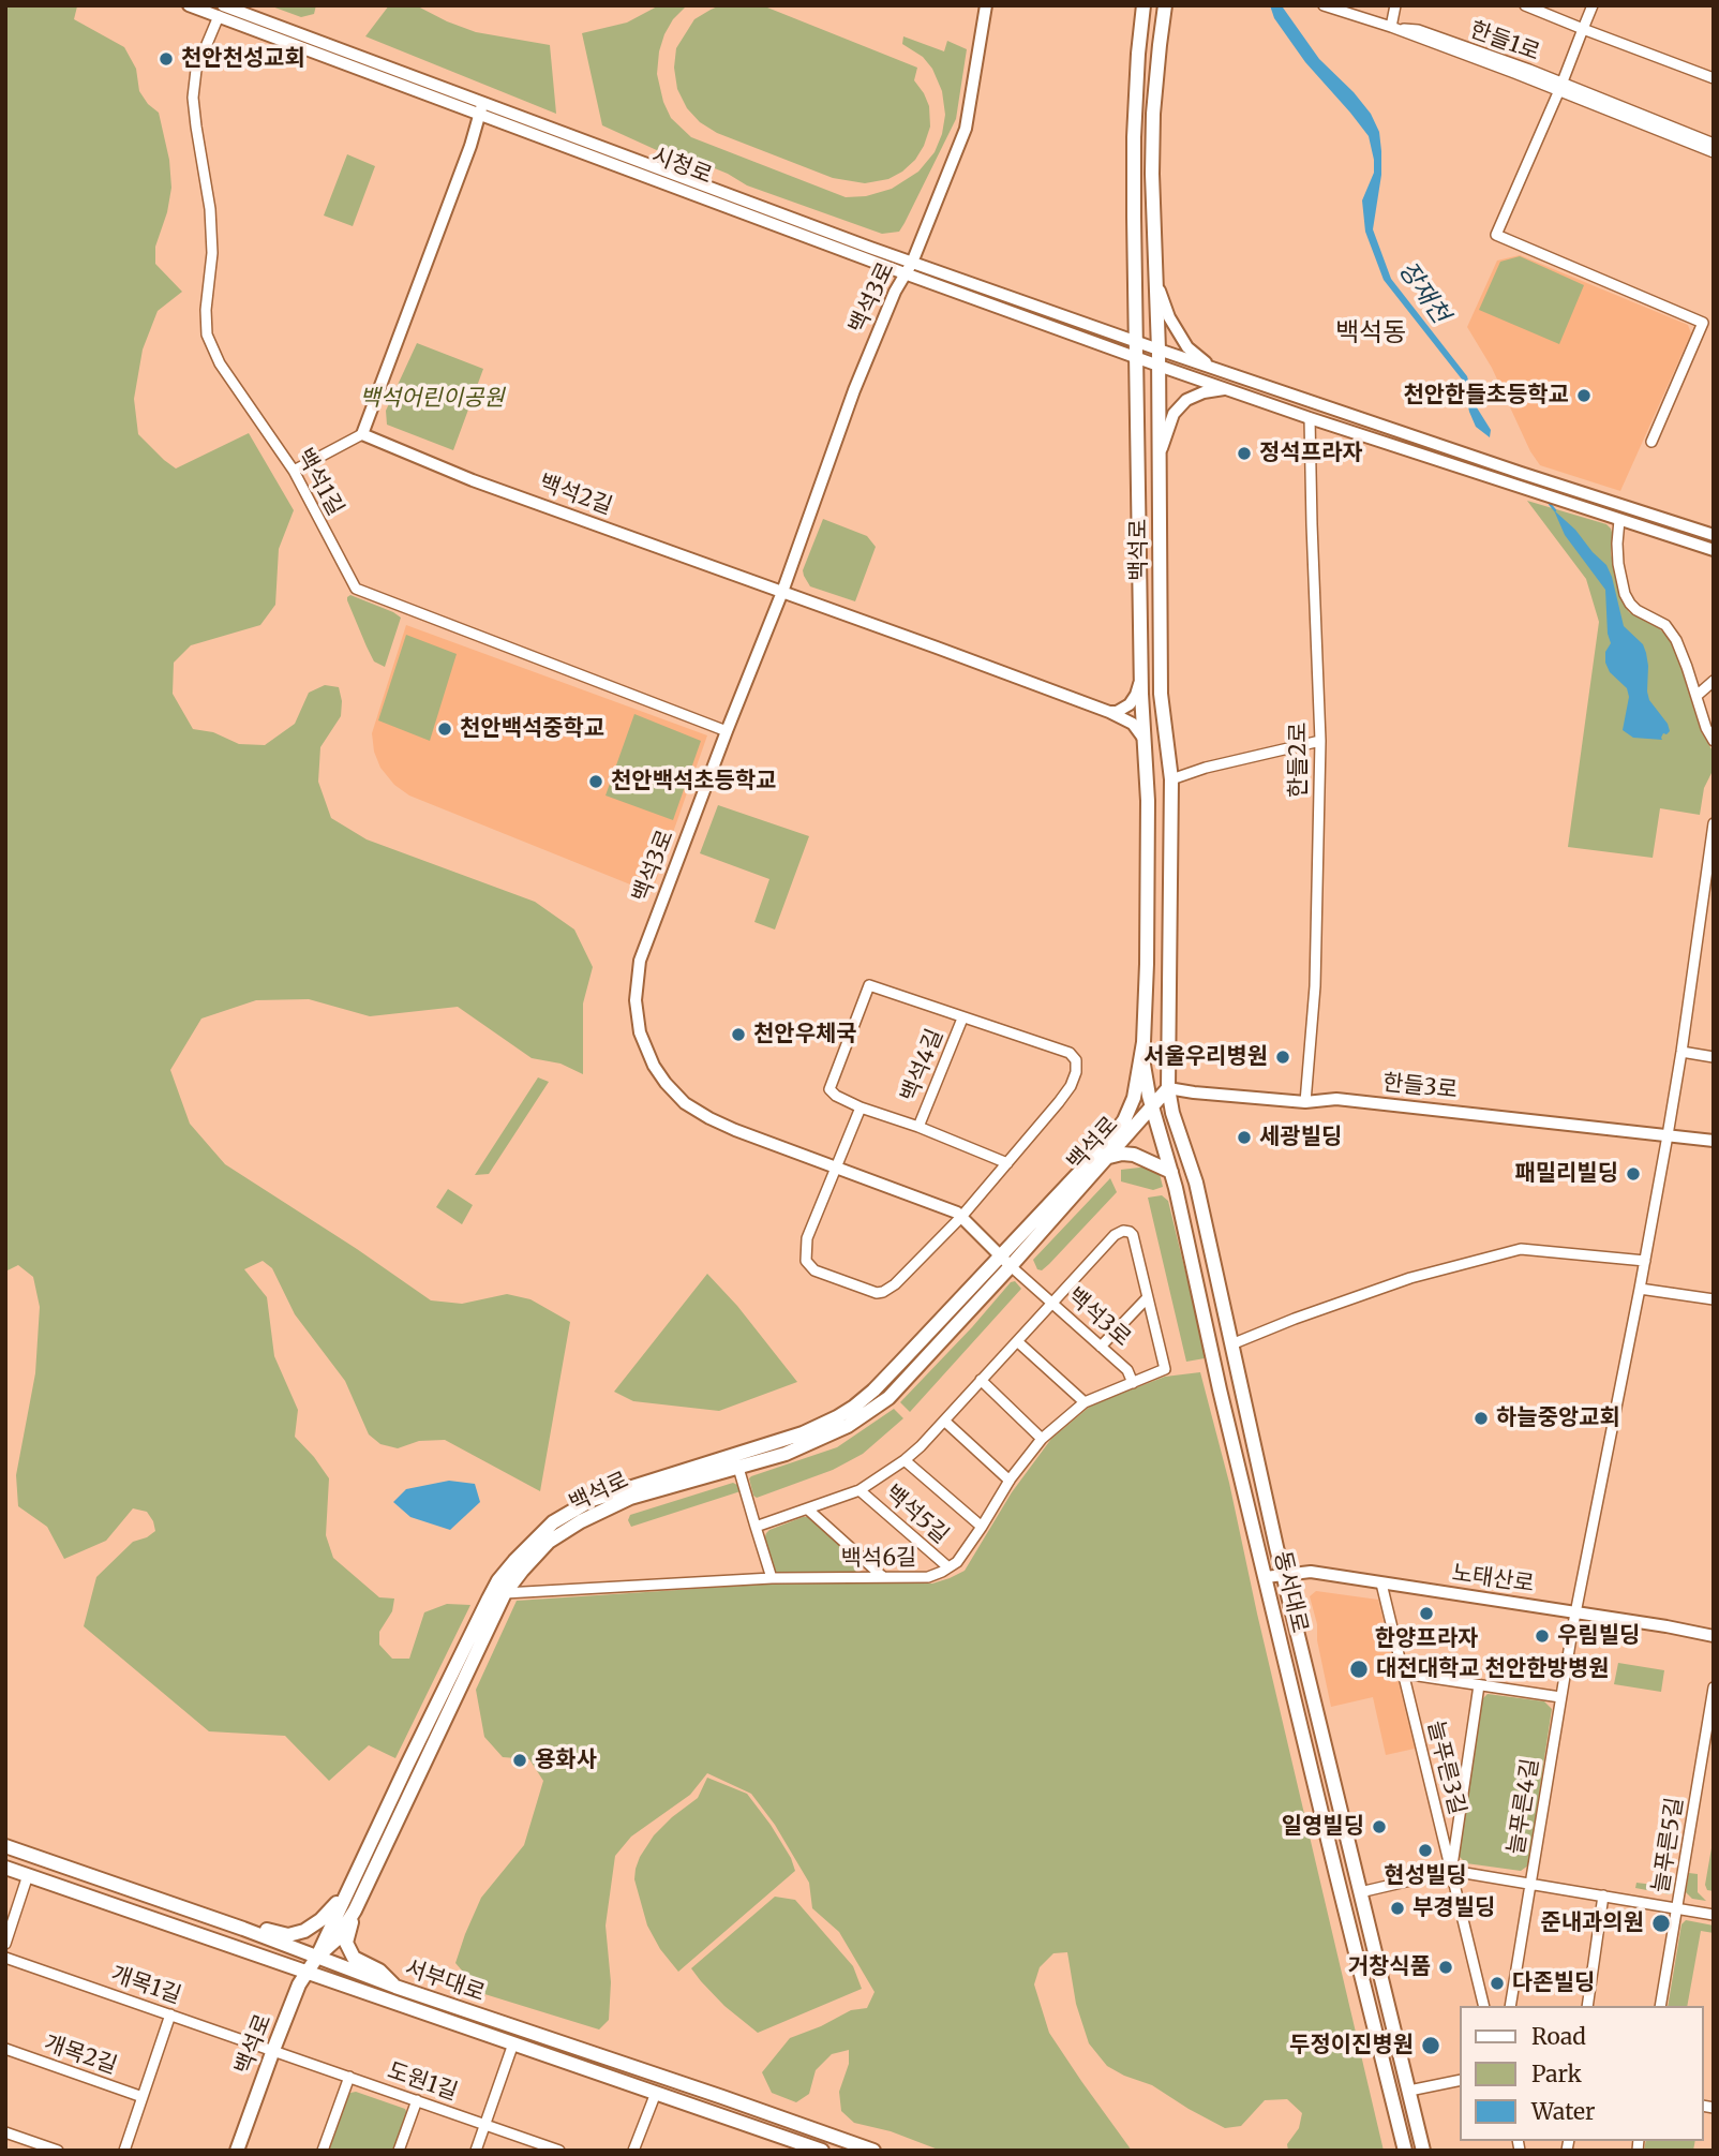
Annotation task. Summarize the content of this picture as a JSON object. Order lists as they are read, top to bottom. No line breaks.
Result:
{"streets":{"main road":["백석로","동서대로","서부대로"],"street":["한들1로","시청로","백석3로","백석1길","백석2길","한들2로","백석4길","한들3로","백석5길","백석6길","노태산로","늘푸른3길","늘푸른4길","늘푸른5길","개목1길","개목2길","도원1길"]},"crossings":[["시청로","백석3로"],["시청로","백석1길"],["시청로","백석로"],["백석3로","백석1길"],["백석3로","백석2길"],["백석3로","백석로"],["백석3로","백석5길"],["백석3로","백석6길"],["백석2길","백석로"],["백석로","한들3로"],["백석로","백석6길"],["백석로","동서대로"],["백석로","서부대로"],["백석로","개목1길"],["백석로","도원1길"],["한들2로","한들3로"],["한들3로","동서대로"],["백석5길","백석6길"],["노태산로","동서대로"],["노태산로","늘푸른3길"],["노태산로","늘푸른4길"],["개목1길","도원1길"]],"districts":["백석동"],"water":["장재천"],"parks":["백석어린이공원"],"places":["천안천성교회","천안한들초등학교","정석프라자","천안백석중학교","천안백석초등학교","천안우체국","서울우리병원","세광빌딩","패밀리빌딩","하늘중앙교회","한양프라자","우림빌딩","대전대학교 천안한방병원","용화사","일영빌딩","현성빌딩","부경빌딩","준내과의원","거창식품","다존빌딩","두정이진병원"],"legend":["Road","Park","Water"]}
